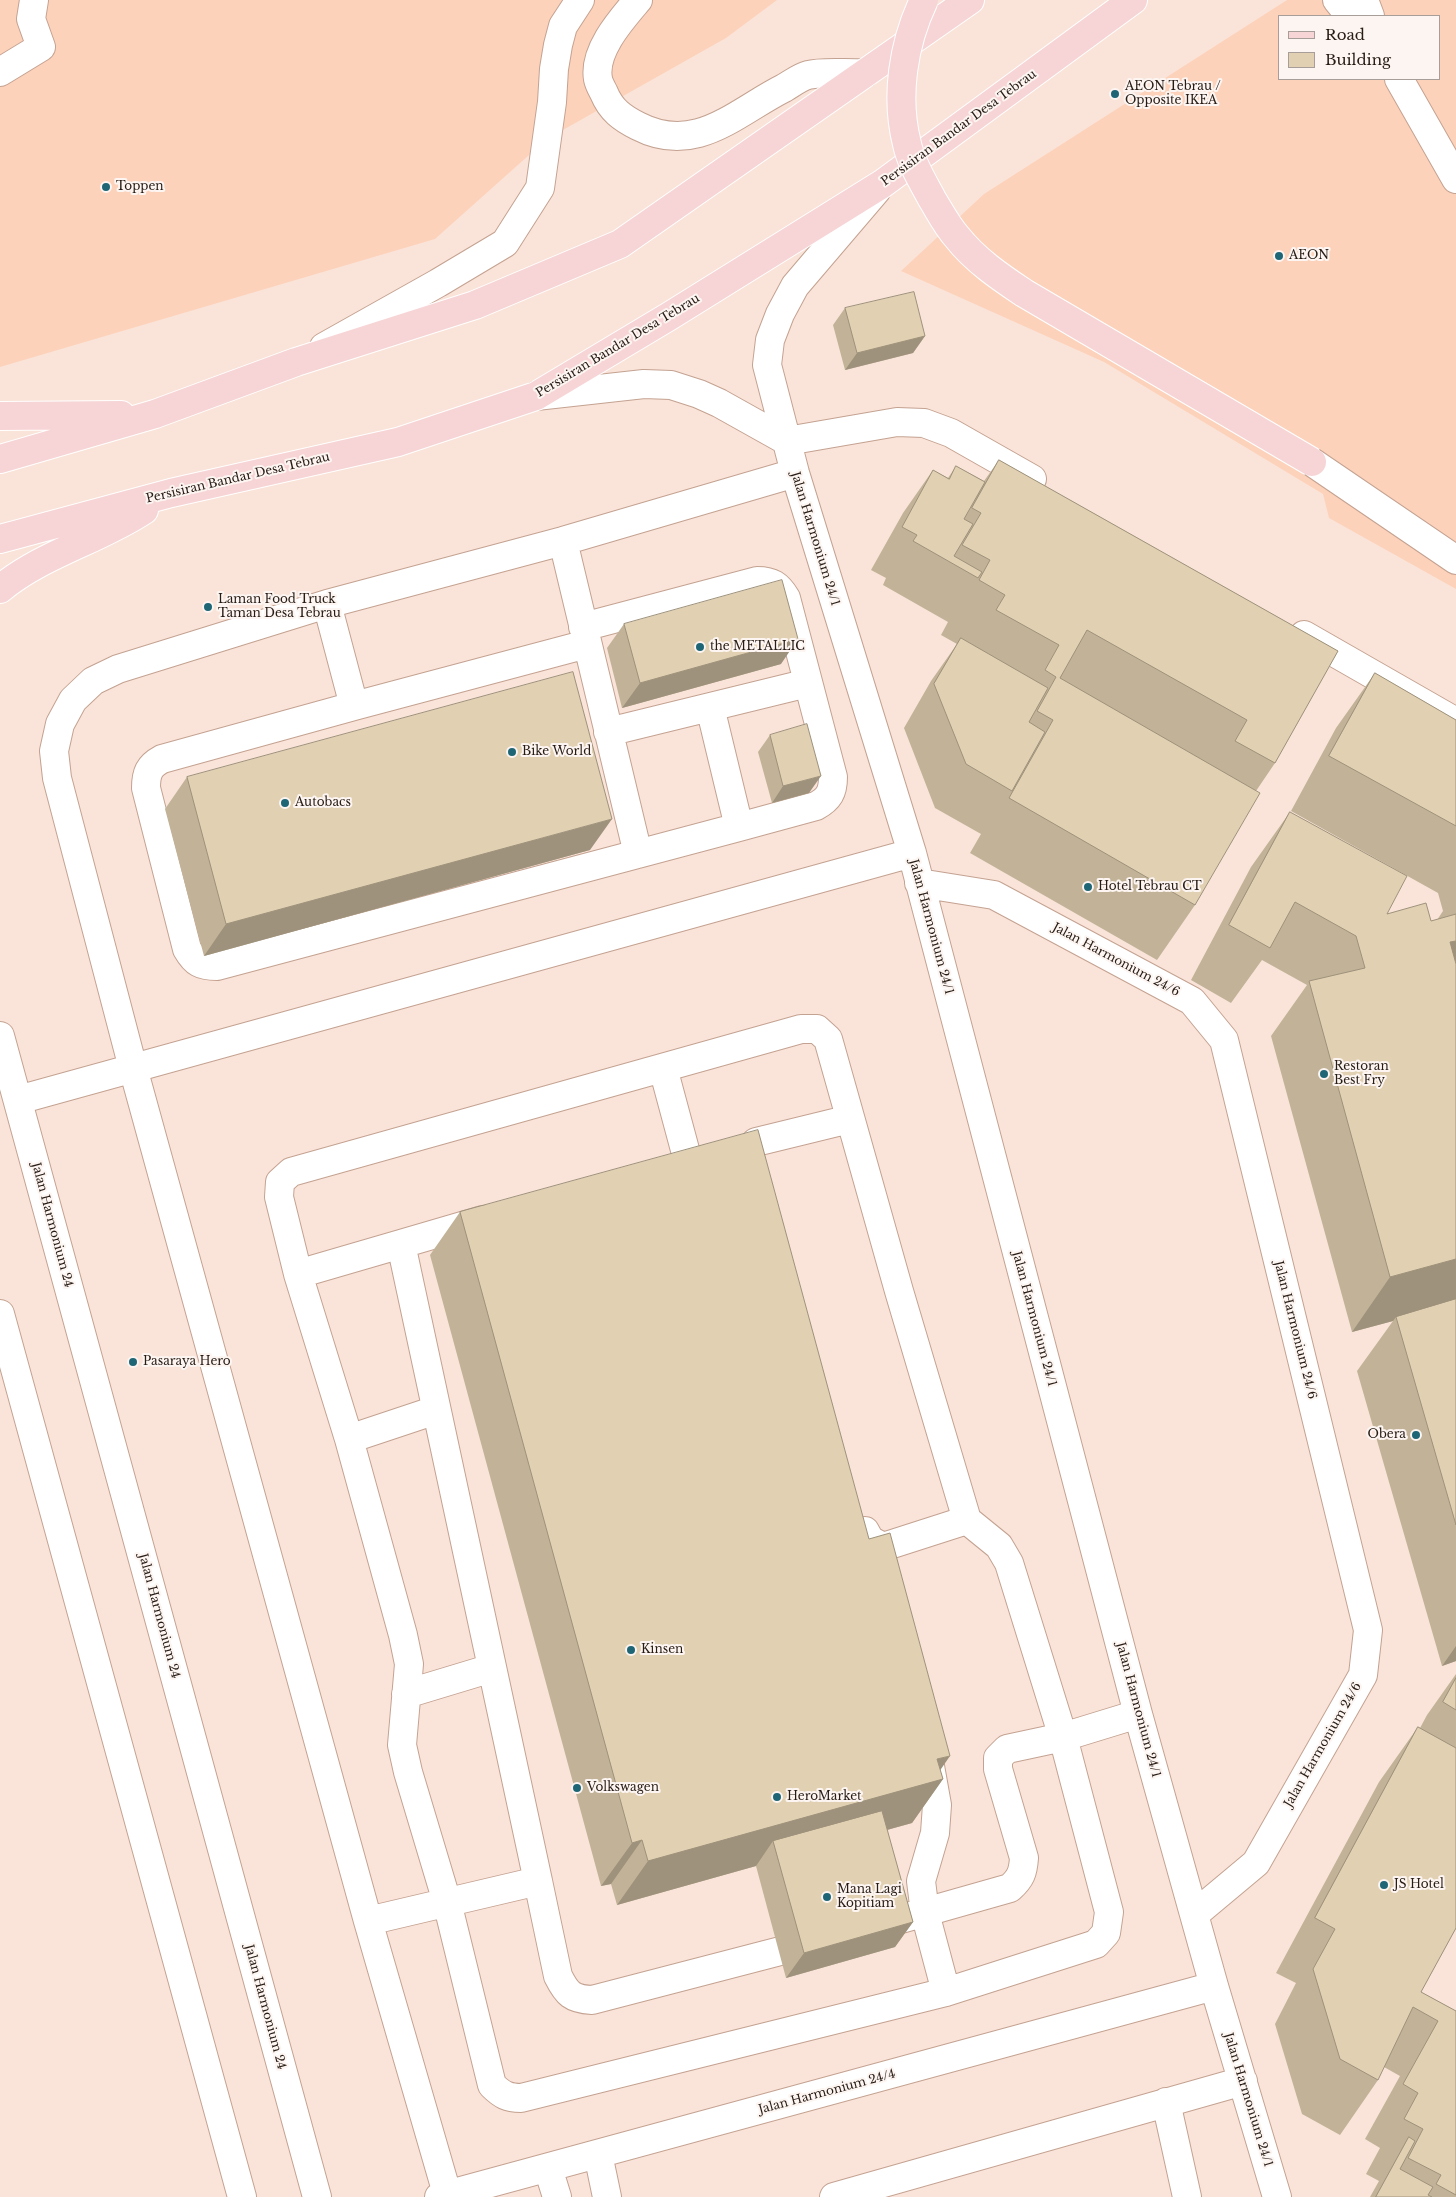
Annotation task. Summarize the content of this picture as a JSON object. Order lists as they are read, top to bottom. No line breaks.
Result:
{"streets":{"main road":["Persisiran Bandar Desa Tebrau"],"street":["Jalan Harmonium 24/1","Jalan Harmonium 24/6","Jalan Harmonium 24","Jalan Harmonium 24/4"]},"crossings":[["Persisiran Bandar Desa Tebrau","Jalan Harmonium 24/1"],["Jalan Harmonium 24/1","Jalan Harmonium 24/6"],["Jalan Harmonium 24/1","Jalan Harmonium 24/4"]],"places":["AEON Tebrau / Opposite IKEA","Toppen","AEON","Laman Food Truck Taman Desa Tebrau","the METALLIC","Bike World","Autobacs","Hotel Tebrau CT","Restoran Best Fry","Pasaraya Hero","Obera","Kinsen","Volkswagen","HeroMarket","JS Hotel","Mana Lagi Kopitiam"],"legend":["Road","Building"]}
